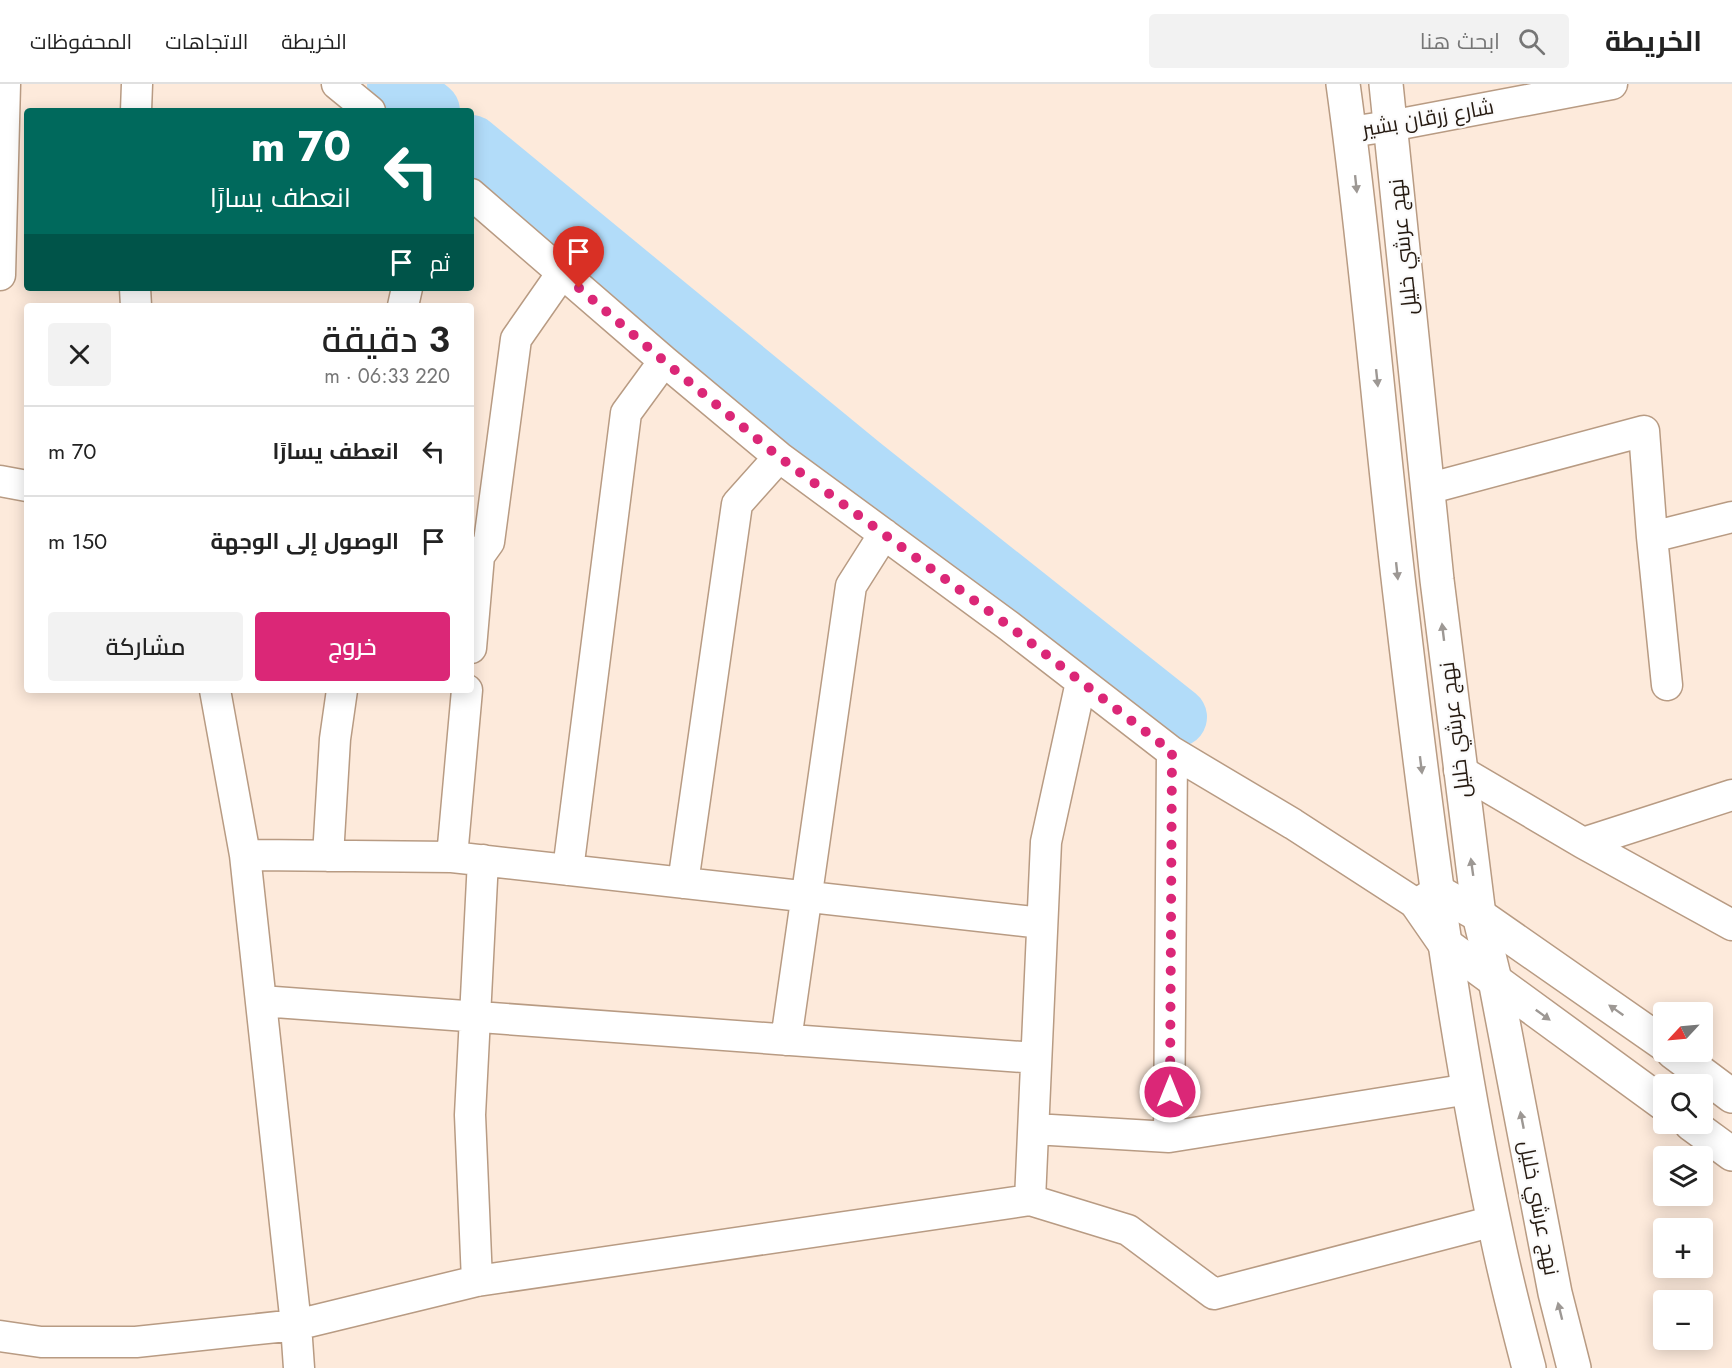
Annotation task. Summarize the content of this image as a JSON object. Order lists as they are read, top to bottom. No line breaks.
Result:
{"streets":{"main road":["نهج عرشي خليل"],"street":["شارع زرقان بشير"]},"crossings":[["شارع زرقان بشير","نهج عرشي خليل"]],"north":"bottom left","page":{"header":"الخريطة","search":"ابحث هنا","nav":["الخريطة","الاتجاهات","المحفوظات"],"turn":["70 m","انعطف يسارًا"],"then":"ثم","heading":["3 دقيقة","220 m · 06:33"],"list":[{"name":"انعطف يسارًا","value":"70 m"},{"name":"الوصول إلى الوجهة","value":"150 m"}],"buttons":["خروج","مشاركة"],"map_buttons":["+","−"]}}
